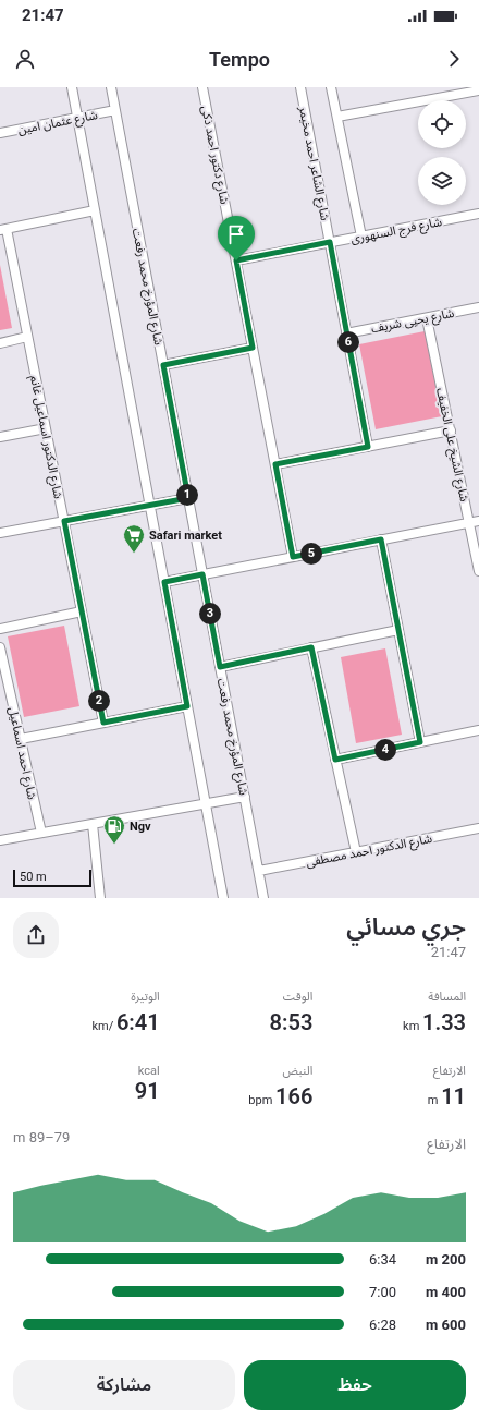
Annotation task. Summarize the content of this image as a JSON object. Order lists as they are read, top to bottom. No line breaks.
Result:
{"streets":{"street":["شارع عثمان امين","شارع دكتور احمد ذكى","شارع الشاعر احمد مخيمر","شارع فرج السنهورى","شارع المؤرخ محمد رفعت","شارع يحيى شريف","شارع الدكتور اسماعيل غانم","شارع الشيخ على الخفيف","شارع احمد اسماعيل","شارع الدكتور احمد مصطفى"]},"crossings":[["شارع عثمان امين","شارع المؤرخ محمد رفعت"],["شارع دكتور احمد ذكى","شارع فرج السنهورى"],["شارع الشاعر احمد مخيمر","شارع فرج السنهورى"],["شارع الشاعر احمد مخيمر","شارع يحيى شريف"],["شارع المؤرخ محمد رفعت","شارع الدكتور احمد مصطفى"],["شارع يحيى شريف","شارع الشيخ على الخفيف"]],"places":{"supermarket":["Safari market"],"fuel station":["Ngv"]},"scale_bar":"50 m","page":{"status":"21:47","header":"Tempo","pins":["6","1","5","3","2","4"],"scale":"50 m","heading":["جري مسائي","21:47"],"stats":[["المسافة","1.33 km"],["الوقت","8:53"],["الوتيرة","6:41 /km"],["الارتفاع","11 m"],["النبض","166 bpm"],["kcal","91"]],"chart":["الارتفاع","79–89 m"],"list":[{"name":"200 m","note":"6:34"},{"name":"400 m","note":"7:00"},{"name":"600 m","note":"6:28"}],"buttons":["حفظ","مشاركة"]}}
